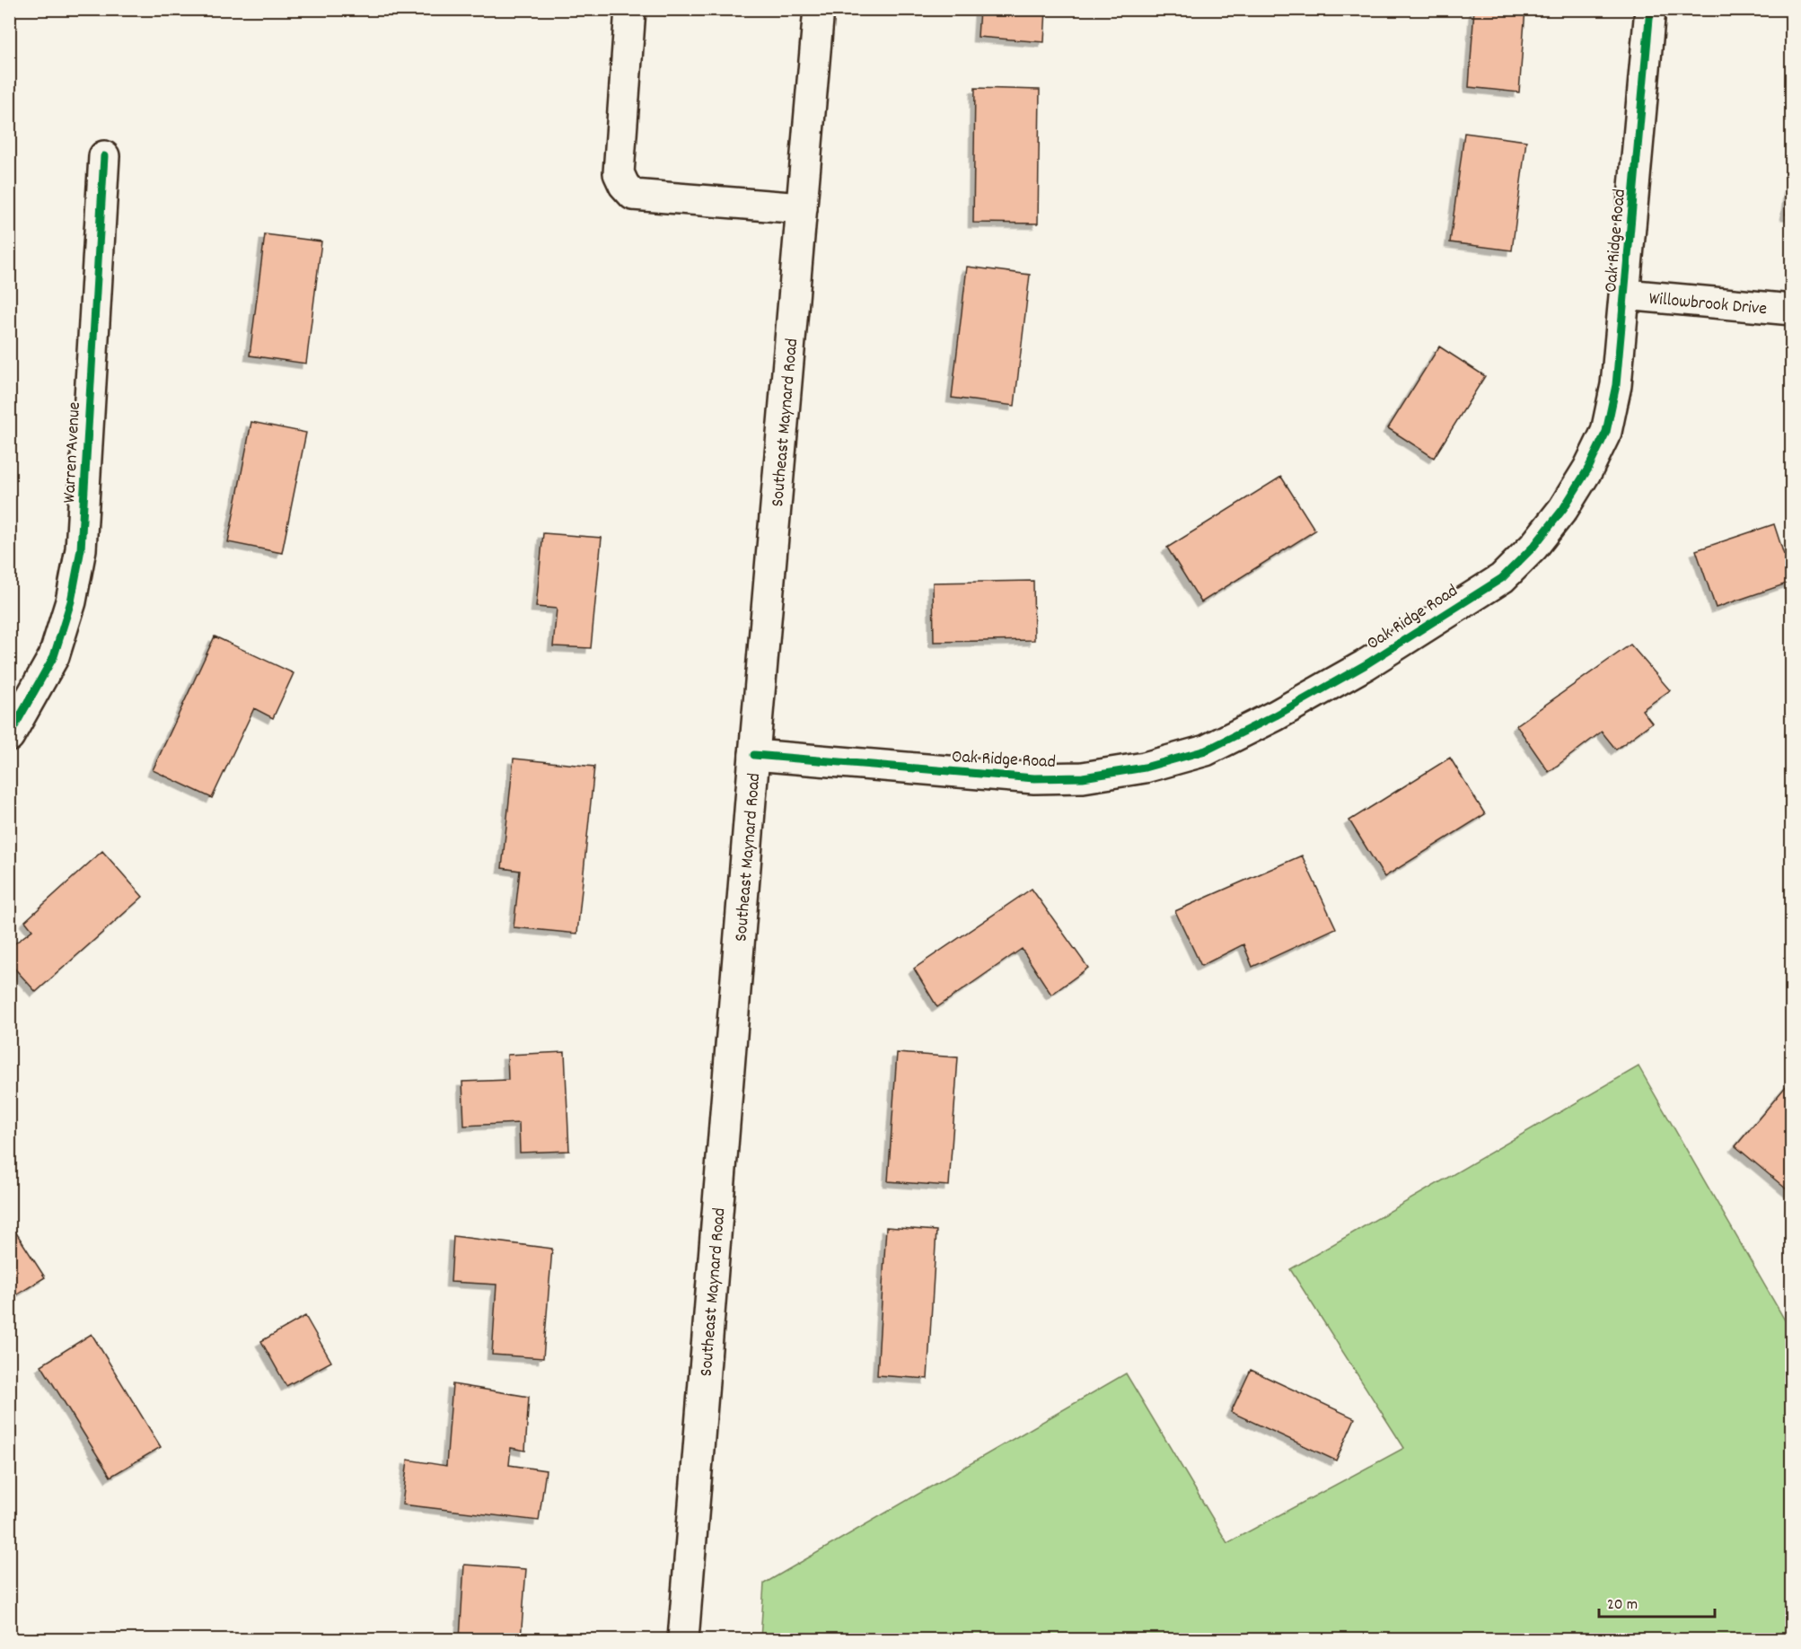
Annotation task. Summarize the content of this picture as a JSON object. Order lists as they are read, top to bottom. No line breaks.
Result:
{"streets":{"street":["Oak Ridge Road","Willowbrook Drive","Southeast Maynard Road","Warren Avenue"]},"crossings":[["Oak Ridge Road","Willowbrook Drive"],["Oak Ridge Road","Southeast Maynard Road"]],"scale_bar":"20 m"}
